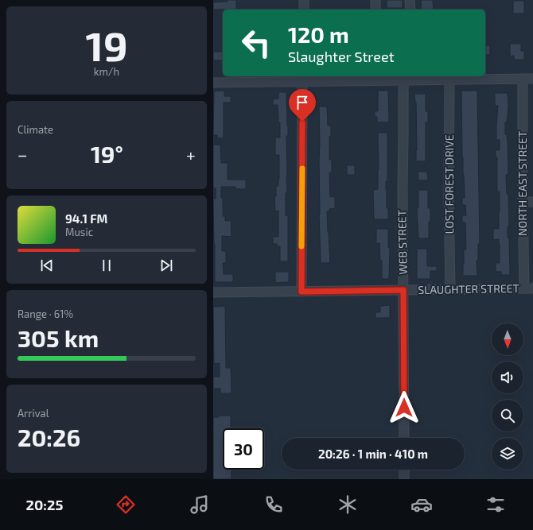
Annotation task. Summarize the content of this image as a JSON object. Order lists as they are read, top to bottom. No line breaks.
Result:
{"streets":{"street":["NORTH EAST STREET","LOST FOREST DRIVE","WEB STREET","SLAUGHTER STREET"]},"crossings":[["NORTH EAST STREET","SLAUGHTER STREET"],["LOST FOREST DRIVE","SLAUGHTER STREET"],["WEB STREET","SLAUGHTER STREET"]],"north":"bottom","page":{"tile":[["19","km/h"],"Climate",["Range · 61%","305 km"],["Arrival","20:26"]],"turn":["120 m","Slaughter Street"],"heat":["−","19°","+"],"song":["94.1 FM","Music"],"limit":"30","trip":"20:26 · 1 min · 410 m","tabs":"20:25"}}
